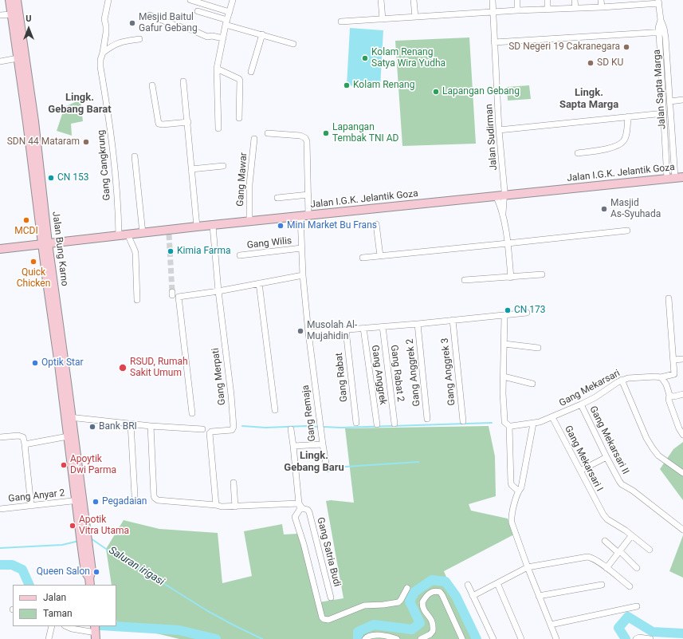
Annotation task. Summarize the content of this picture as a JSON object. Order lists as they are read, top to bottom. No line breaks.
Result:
{"streets":{"main road":["Jalan I.G.K. Jelantik Goza","Jalan Bung Karno"],"street":["Jalan Sapta Marga","Jalan Sudirman","Gang Cangkrung","Gang Mawar","Gang Wilis","Gang Anggrek 3","Gang Anggrek 2","Gang Rabat 2","Gang Anggrek","Gang Merpati","Gang Rabat","Gang Mekarsari","Gang Remaja","Gang Mekarsari II","Gang Mekarsari I","Gang Anyar 2","Gang Satria Budi"]},"crossings":[["Jalan Sapta Marga","Jalan I.G.K. Jelantik Goza"],["Jalan Sudirman","Jalan I.G.K. Jelantik Goza"],["Gang Cangkrung","Jalan I.G.K. Jelantik Goza"],["Jalan I.G.K. Jelantik Goza","Gang Mawar"],["Jalan I.G.K. Jelantik Goza","Jalan Bung Karno"],["Jalan I.G.K. Jelantik Goza","Gang Merpati"],["Jalan I.G.K. Jelantik Goza","Gang Remaja"],["Gang Wilis","Gang Remaja"],["Jalan Bung Karno","Gang Anyar 2"],["Gang Mekarsari","Gang Mekarsari II"],["Gang Mekarsari","Gang Mekarsari I"],["Gang Remaja","Gang Satria Budi"]],"districts":["Lingk. Sapta Marga","Lingk. Gebang Barat","Lingk. Gebang Baru"],"water":["Saluran irigasi"],"places":["Mesjid Baitul Gafur Gebang","SD Negeri 19 Cakranegara","Kolam Renang Satya Wira Yudha","SD KU","Kolam Renang","Lapangan Gebang","Lapangan Tembak TNI AD","SDN 44 Mataram","CN 153","Masjid As-Syuhada","MCDI","Mini Market Bu Frans","Kimia Farma","Quick Chicken","CN 173","Musolah Al- Mujahidin","Optik Star","RSUD, Rumah Sakit Umum","Bank BRI","Apoytik Dwi Parma","Pegadaian","Apotik Vitra Utama","Queen Salon"],"legend":["Jalan","Taman"],"north":"top"}
